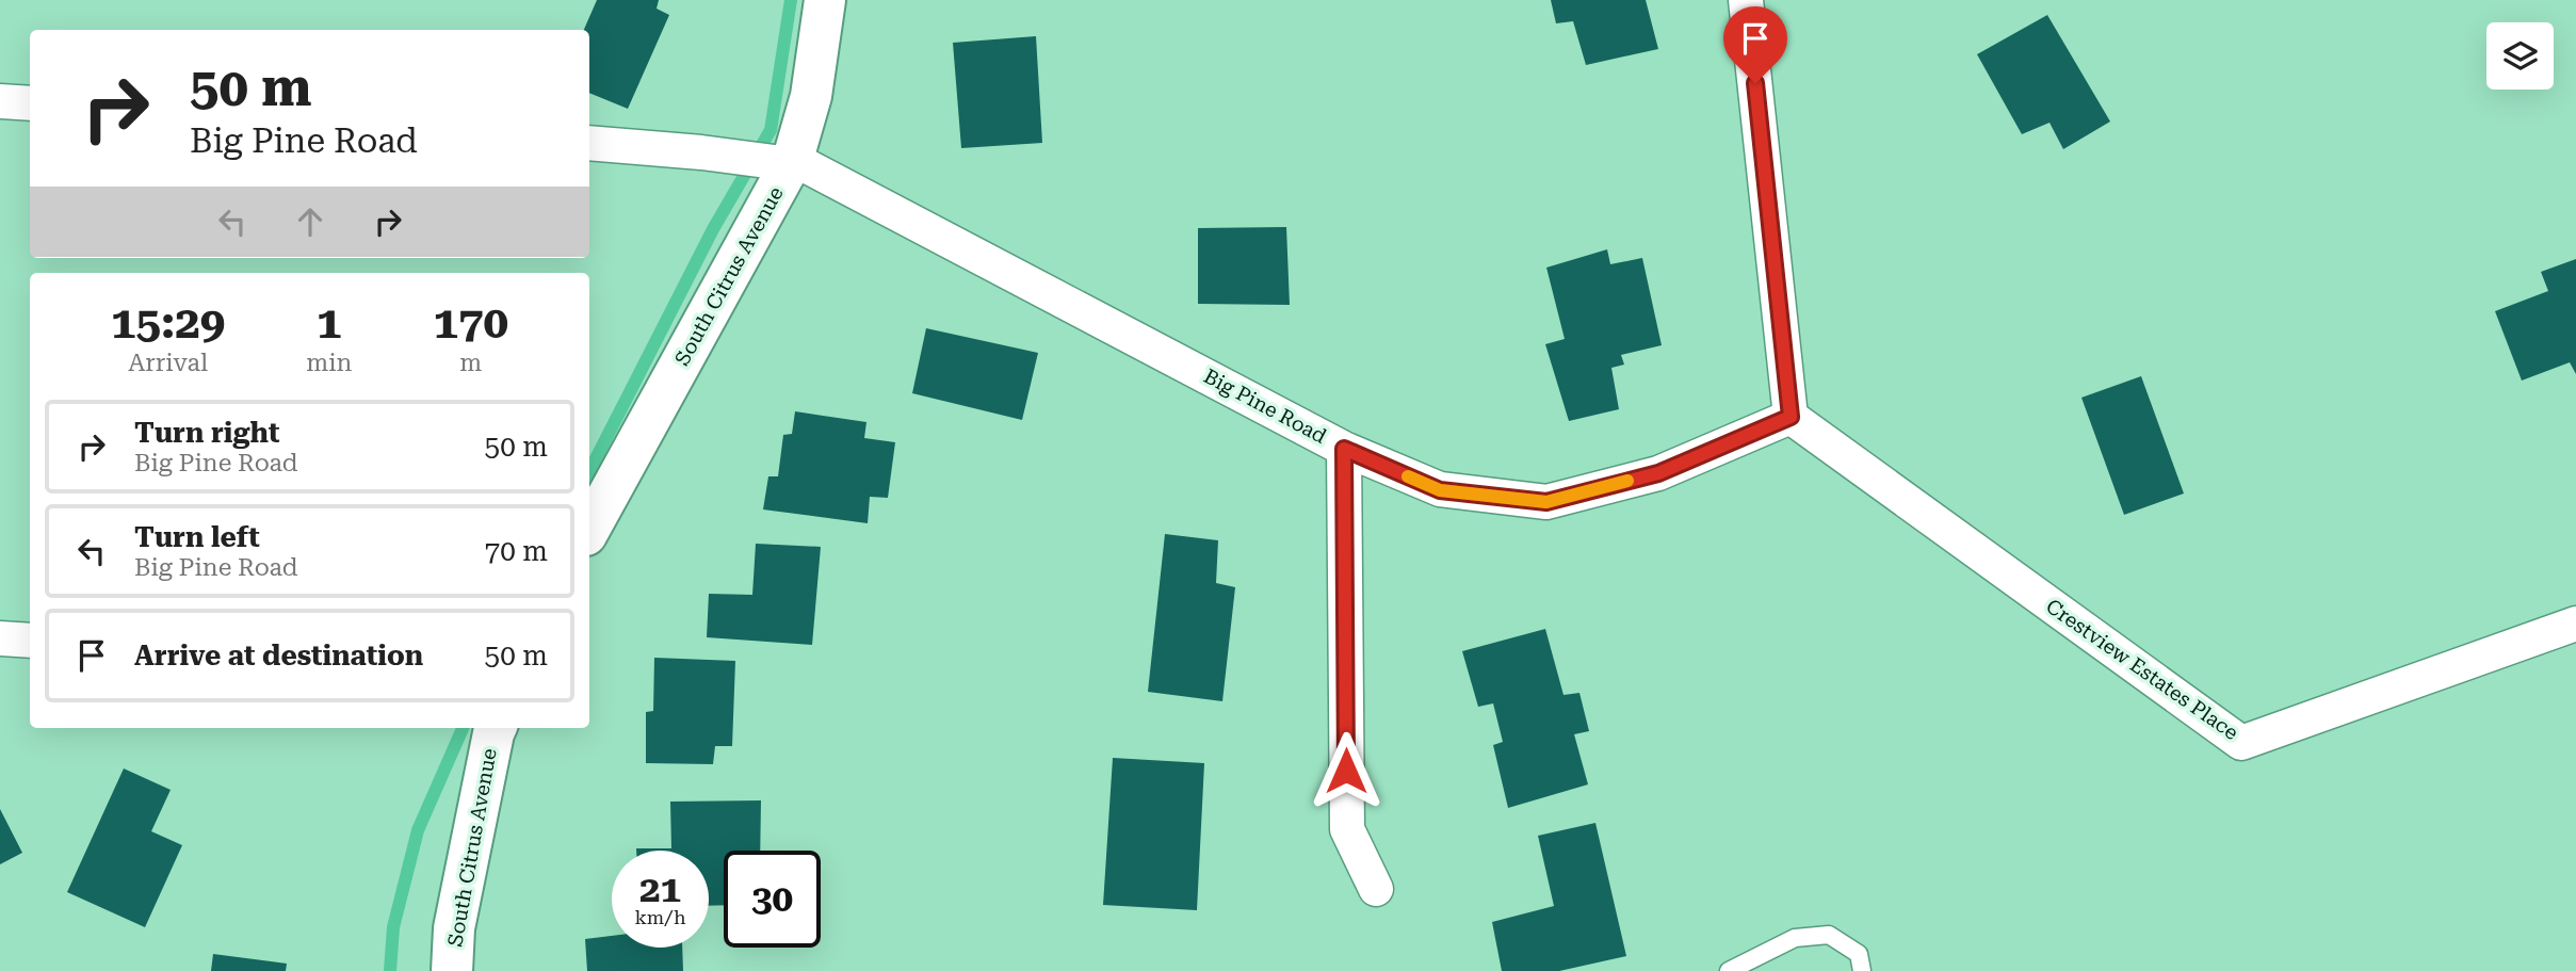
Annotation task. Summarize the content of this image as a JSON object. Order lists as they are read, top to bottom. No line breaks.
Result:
{"streets":{"street":["South Citrus Avenue","Big Pine Road","Crestview Estates Place"]},"crossings":[["South Citrus Avenue","Big Pine Road"],["Big Pine Road","Crestview Estates Place"]],"page":{"turn":["50 m","Big Pine Road"],"eta":["15:29","Arrival","1","min","170","m"],"list":[{"name":"Turn right","note":"Big Pine Road","value":"50 m"},{"name":"Turn left","note":"Big Pine Road","value":"70 m"},{"name":"Arrive at destination","value":"50 m"}],"speed":"21 km/h","limit":"30"}}
